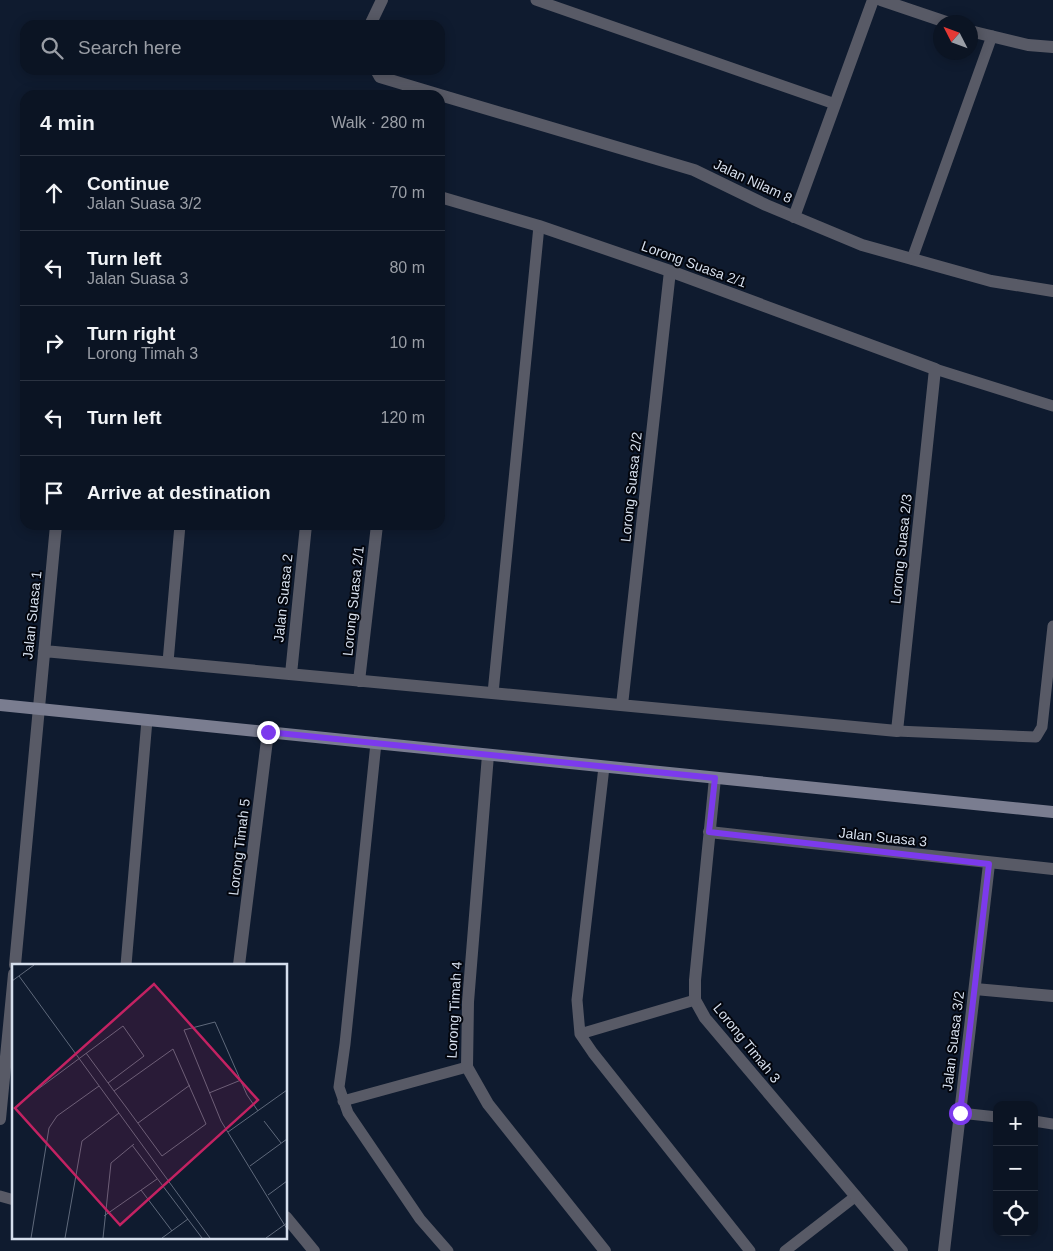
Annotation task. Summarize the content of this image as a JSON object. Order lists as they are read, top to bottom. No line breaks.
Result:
{"streets":{"street":["Jalan Nilam 8","Lorong Suasa 2/1","Lorong Suasa 2/2","Lorong Suasa 2/3","Jalan Suasa 2","Jalan Suasa 1","Jalan Suasa 3","Lorong Timah 5","Lorong Timah 4","Jalan Suasa 3/2","Lorong Timah 3"]},"crossings":[["Lorong Suasa 2/1","Lorong Suasa 2/2"],["Lorong Suasa 2/1","Lorong Suasa 2/3"],["Jalan Suasa 3","Jalan Suasa 3/2"],["Jalan Suasa 3","Lorong Timah 3"]],"north":"top left","page":{"search":"Search here","heading":["4 min","Walk · 280 m"],"list":[["Continue","Jalan Suasa 3/2","70 m"],["Turn left","Jalan Suasa 3","80 m"],["Turn right","Lorong Timah 3","10 m"],["Turn left","120 m"],"Arrive at destination"],"map_buttons":["+","−"]}}
